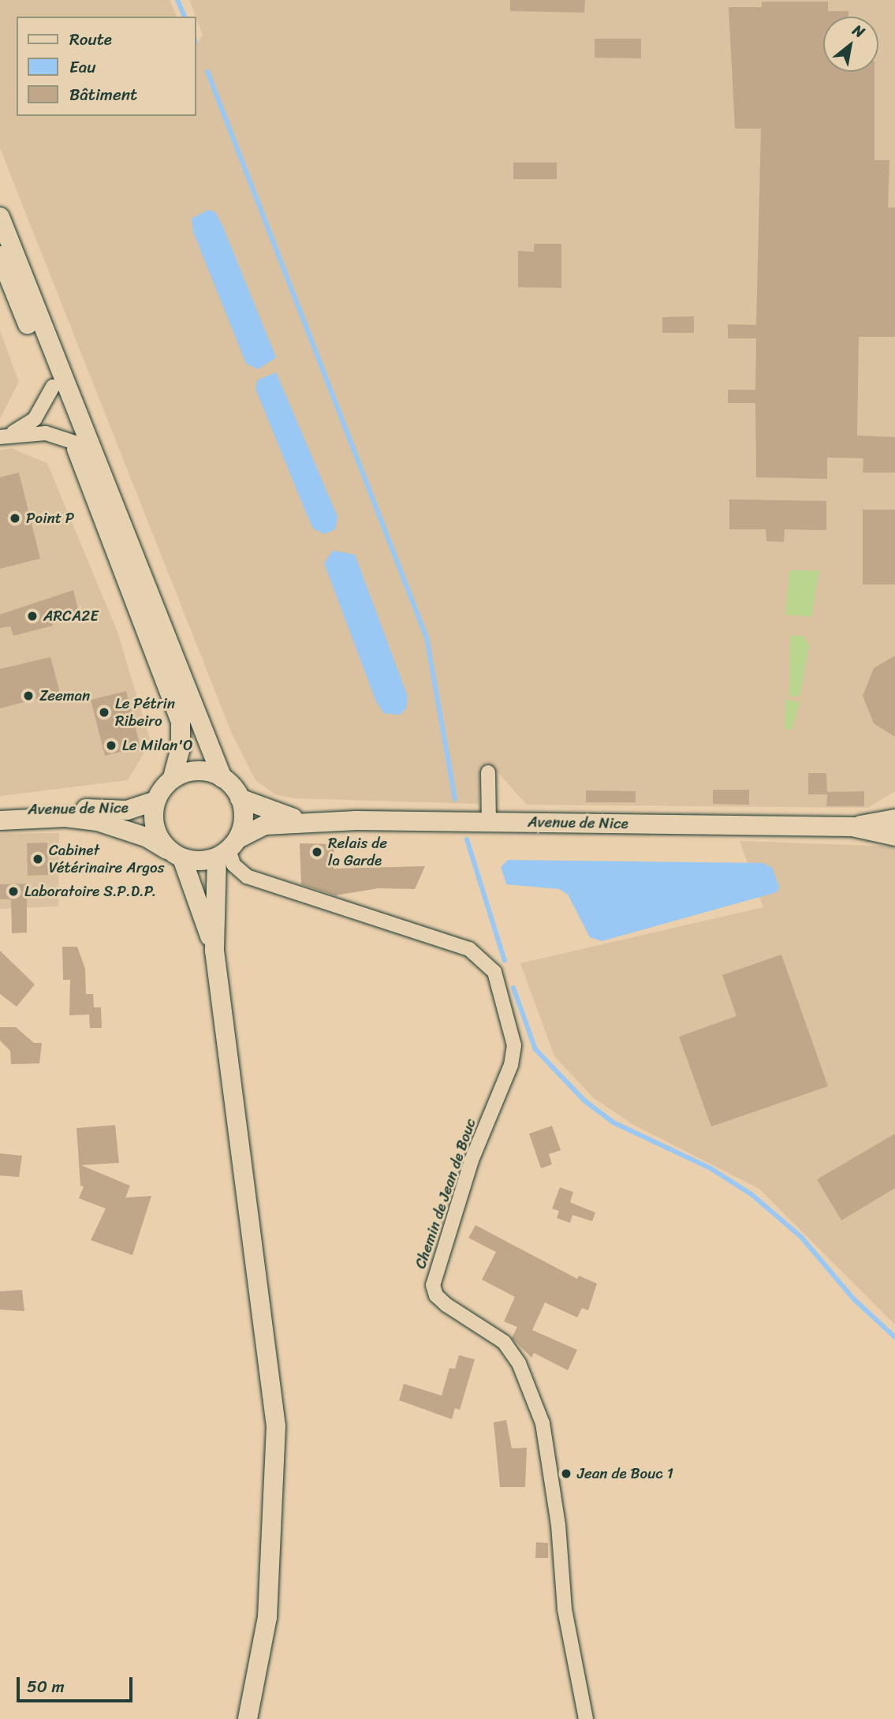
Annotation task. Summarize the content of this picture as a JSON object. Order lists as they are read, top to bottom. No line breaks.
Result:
{"streets":{"main road":["Avenue de Nice"],"street":["Chemin de Jean de Bouc"]},"crossings":[["Avenue de Nice","Chemin de Jean de Bouc"]],"places":["Point P","ARCA2E","Zeeman","Le Pétrin Ribeiro","Le Milan'O","Relais de la Garde","Cabinet Vétérinaire Argos","Laboratoire S.P.D.P.","Jean de Bouc 1"],"legend":["Route","Eau","Bâtiment"],"scale_bar":"50 m","north":"top right"}
